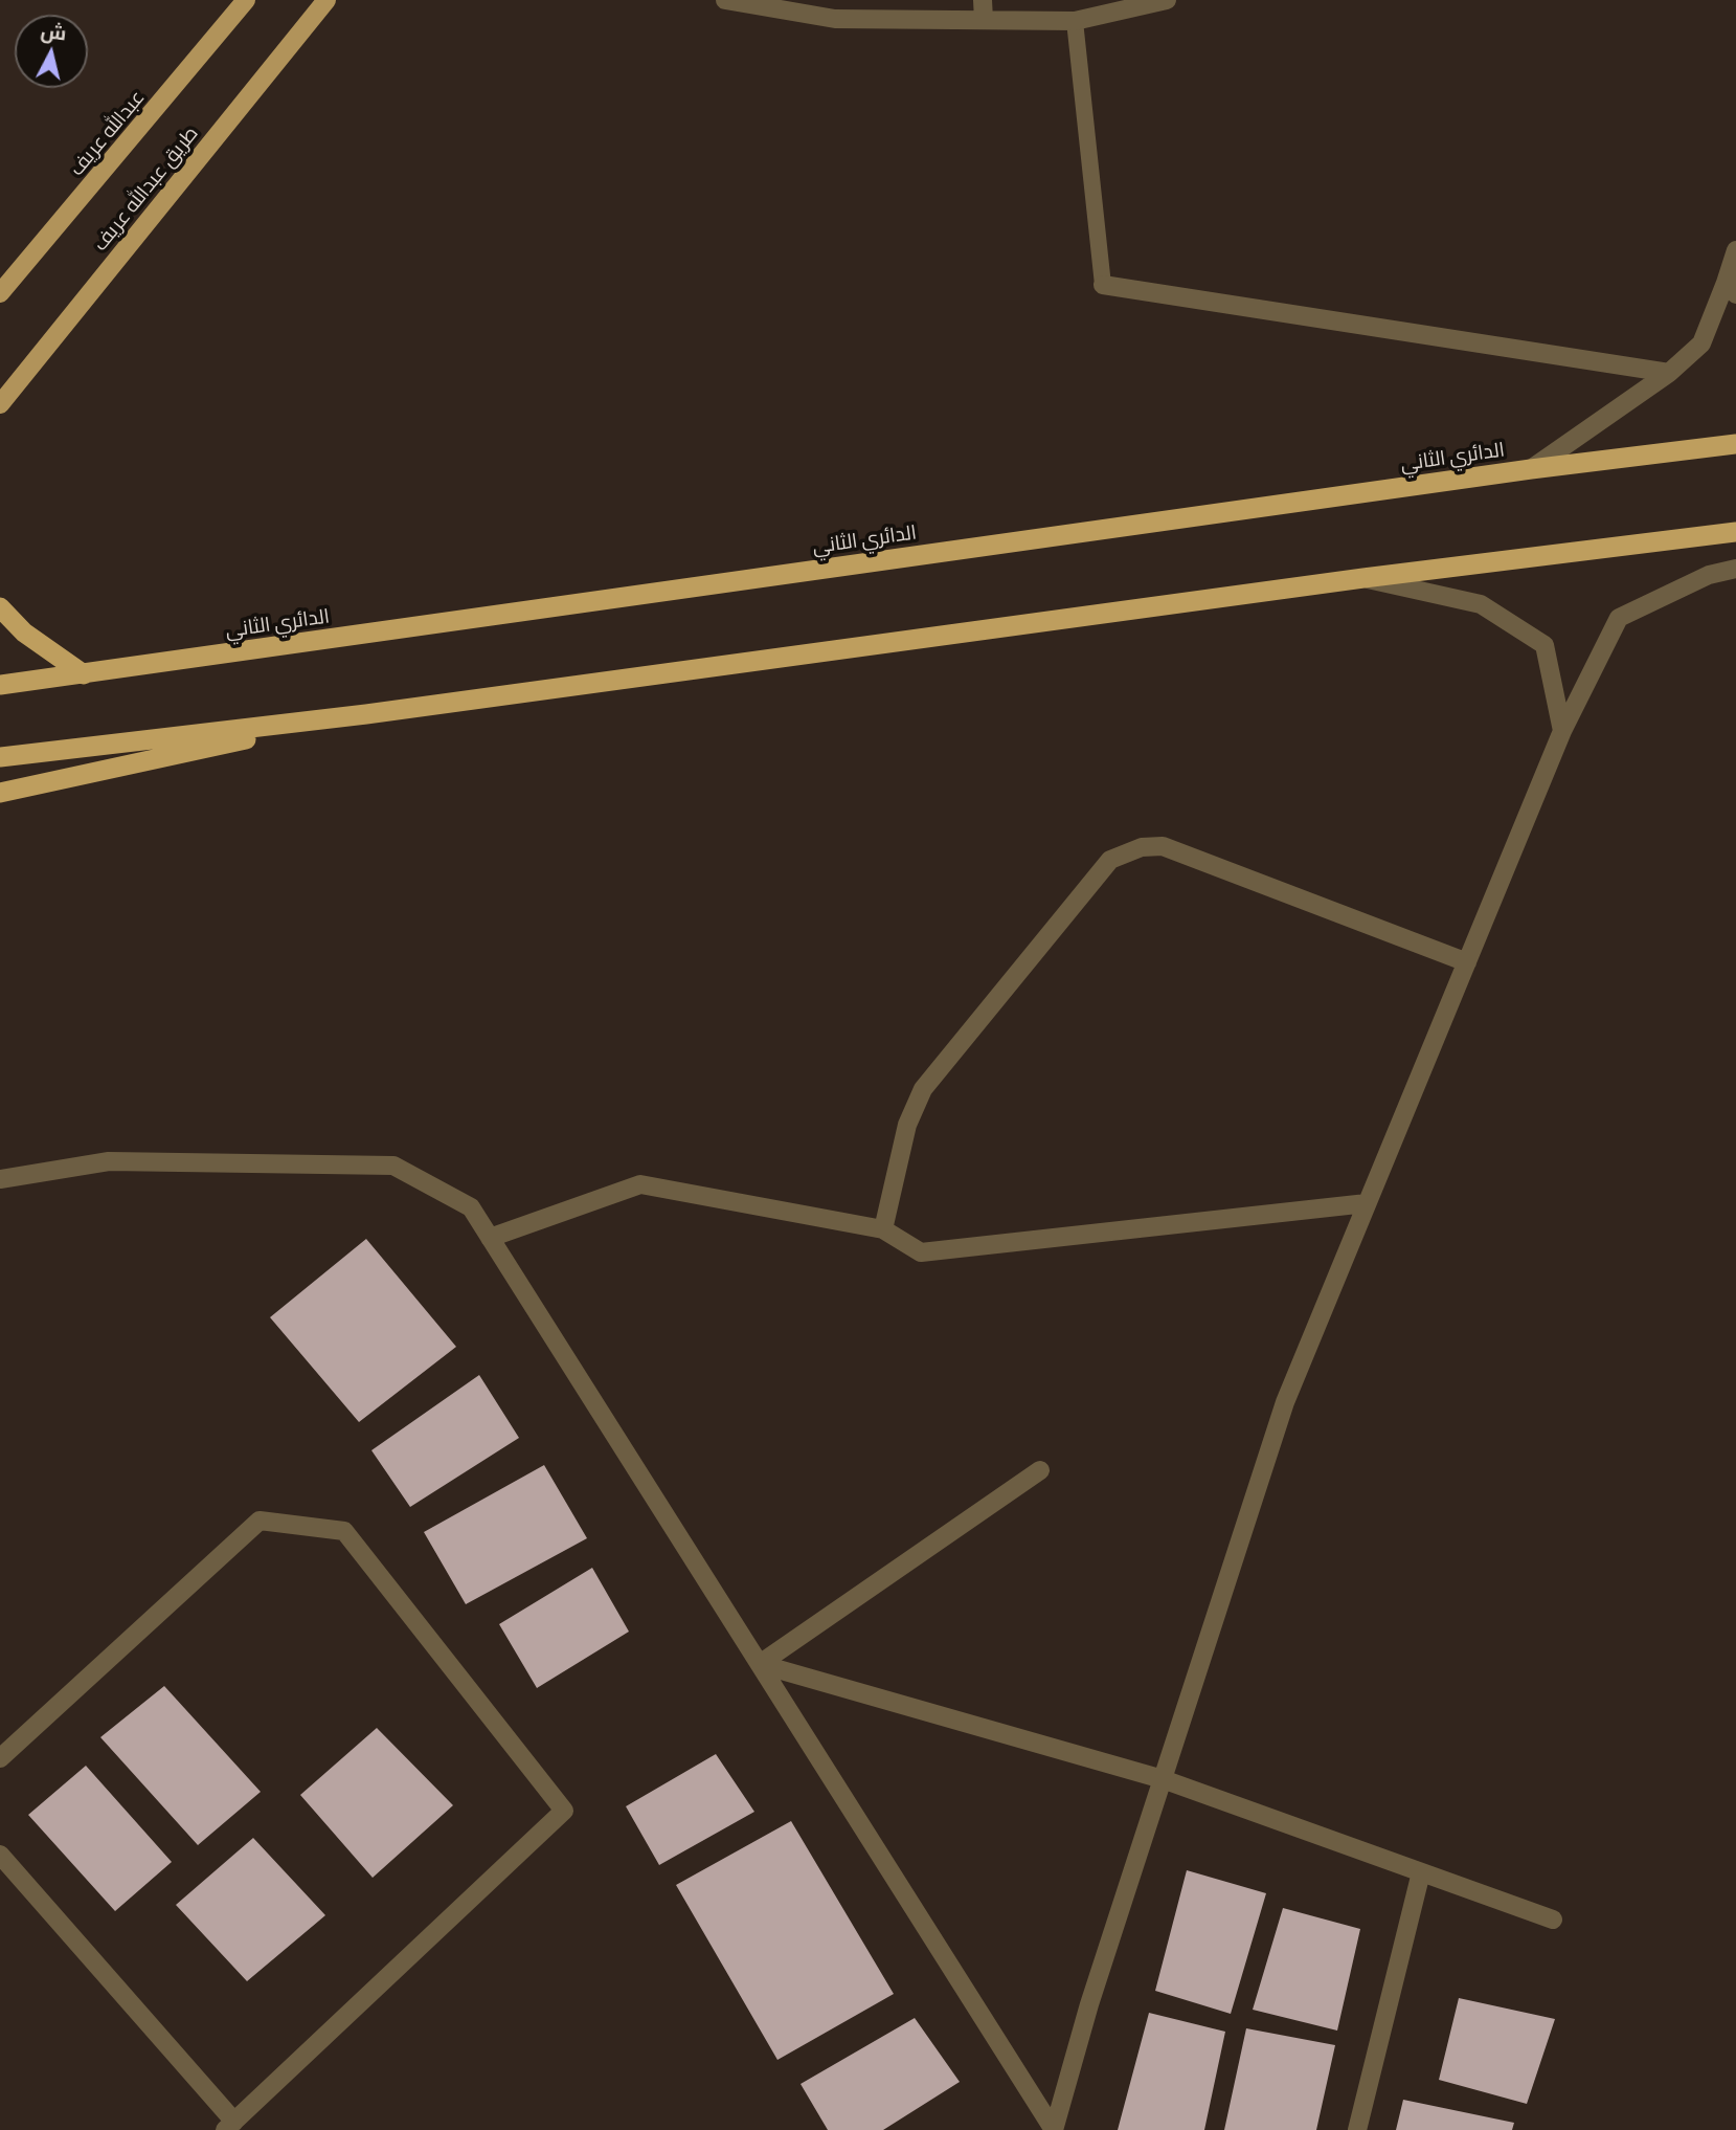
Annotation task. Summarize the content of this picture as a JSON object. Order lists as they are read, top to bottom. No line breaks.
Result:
{"streets":{"highway":["الدائري الثاني"],"main road":["عبدالله عريف","طريق عبدالله عريف"]},"north":"top"}
